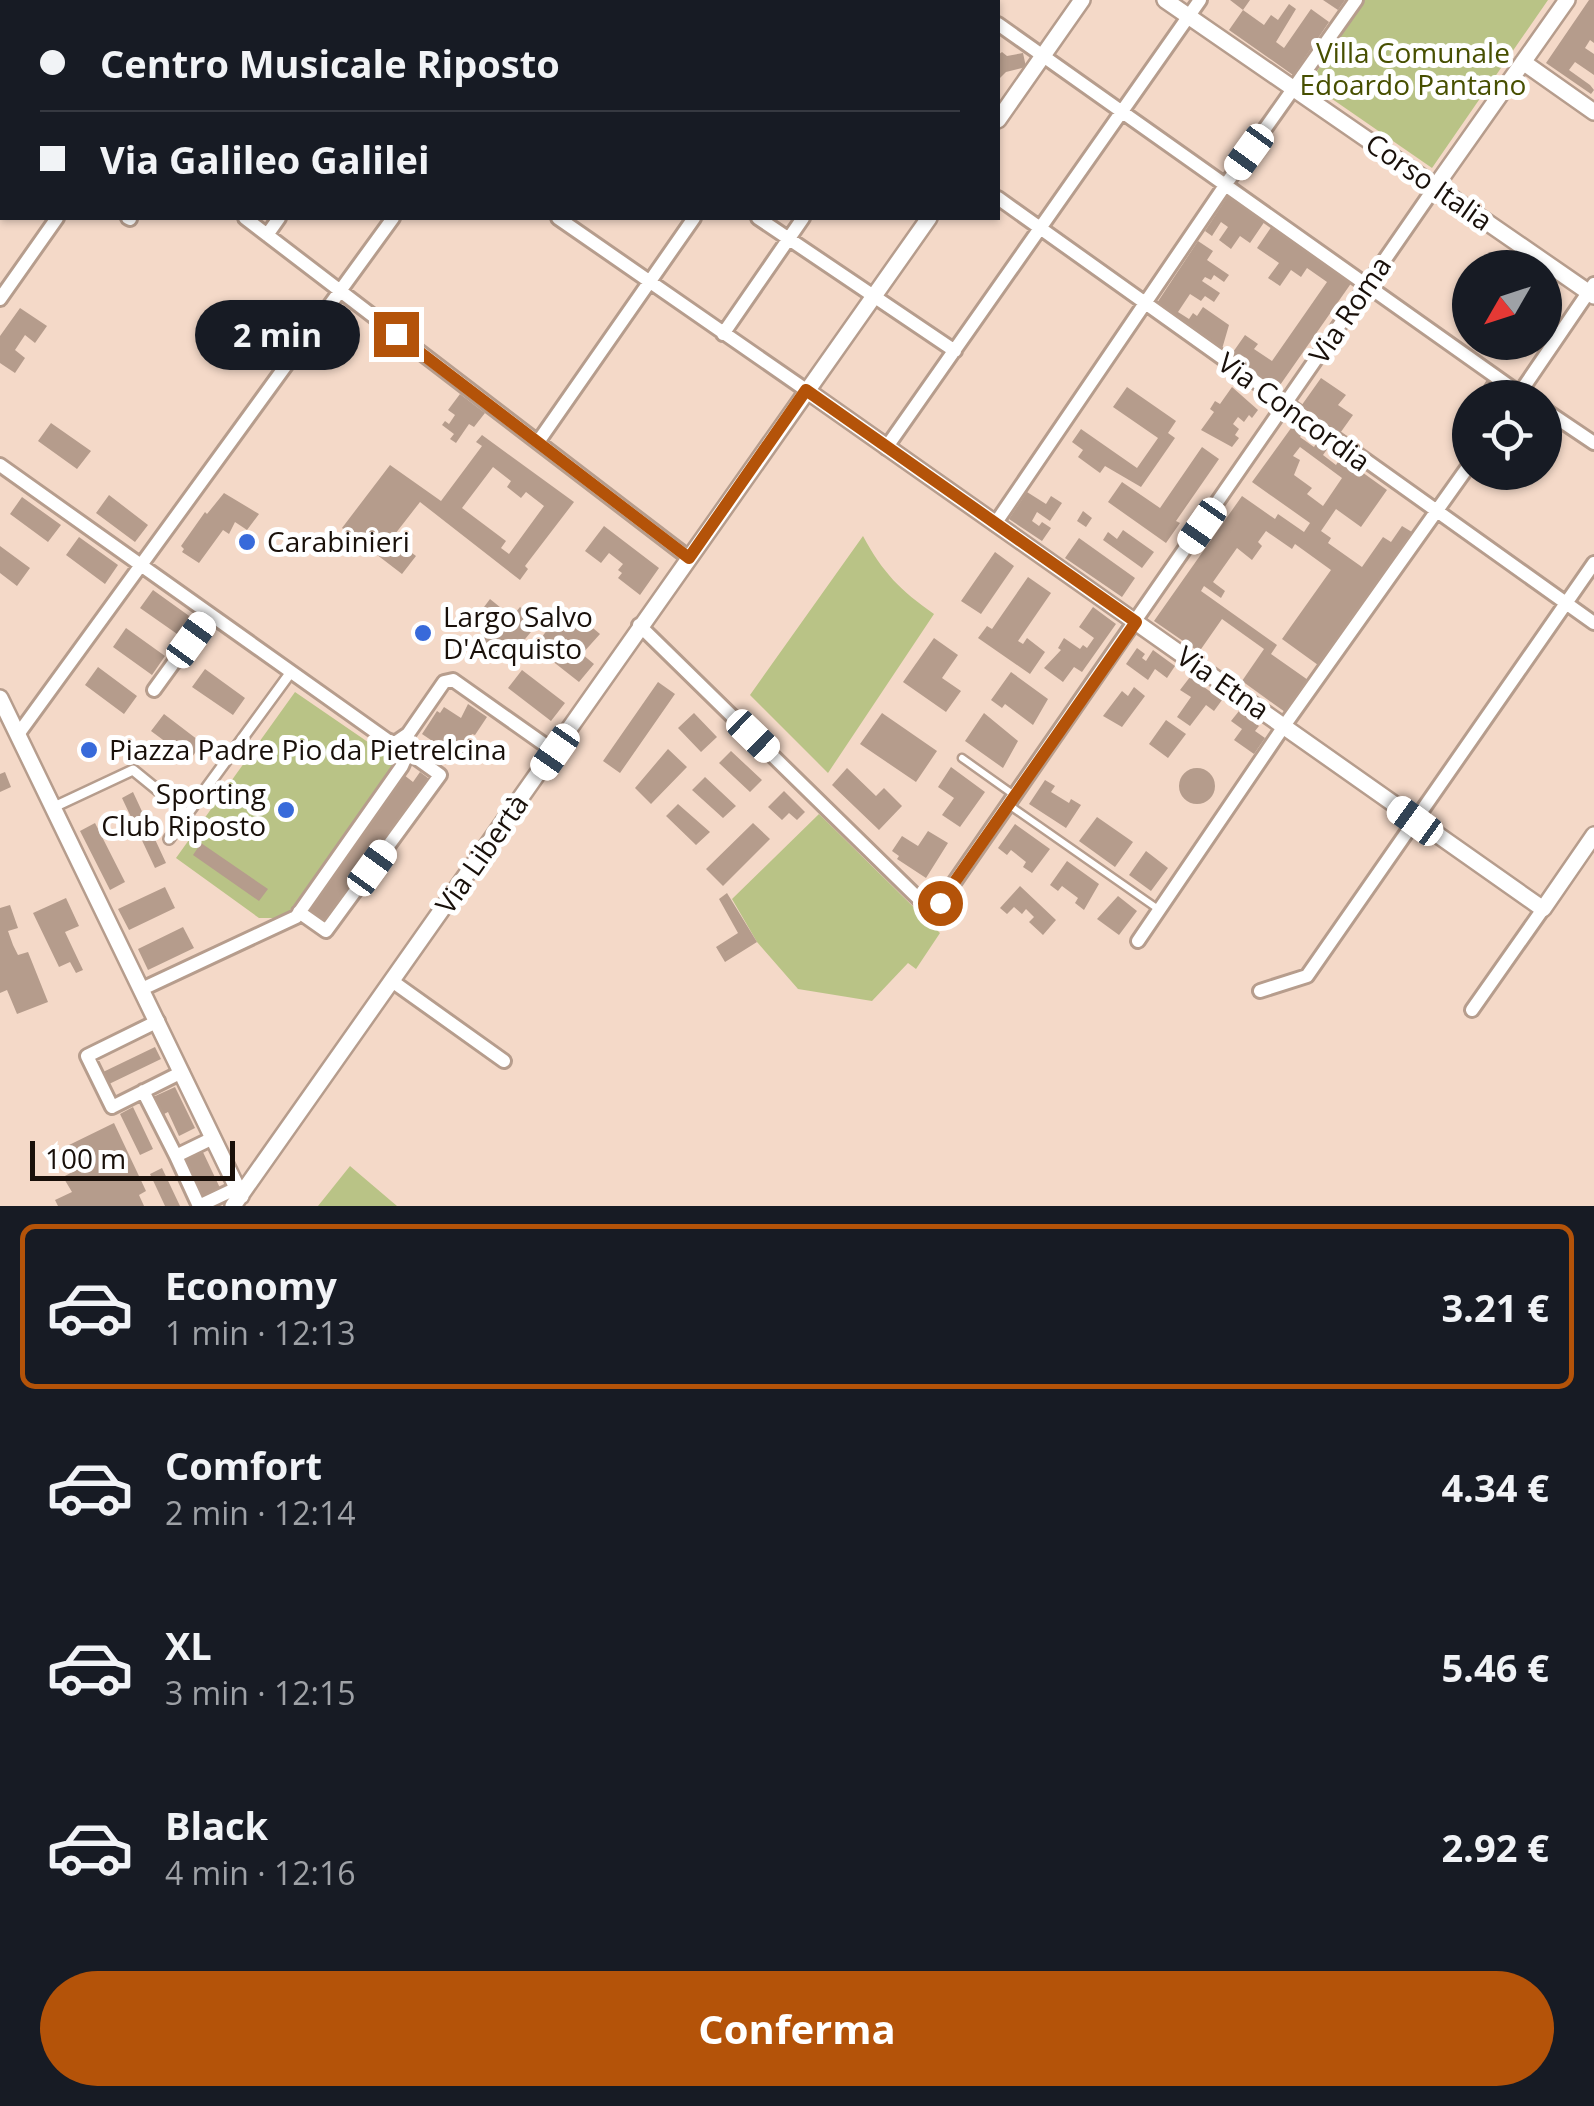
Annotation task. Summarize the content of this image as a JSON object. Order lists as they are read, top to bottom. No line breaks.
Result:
{"streets":{"street":["Corso Italia","Via Roma","Via Concordia","Via Etna","Via Libertà"]},"crossings":[["Corso Italia","Via Roma"],["Via Roma","Via Concordia"],["Via Roma","Via Etna"],["Via Roma","Via Libertà"],["Via Etna","Via Libertà"]],"parks":["Villa Comunale Edoardo Pantano"],"places":["Carabinieri","Largo Salvo D'Acquisto","Piazza Padre Pio da Pietrelcina","Sporting Club Riposto"],"scale_bar":"100 m","north":"bottom left","page":{"banner":["Centro Musicale Riposto","Via Galileo Galilei"],"bubble":"2 min","scale":"100 m","list":[{"name":"Economy","note":"1 min · 12:13","value":"3.21 €"},{"name":"Comfort","note":"2 min · 12:14","value":"4.34 €"},{"name":"XL","note":"3 min · 12:15","value":"5.46 €"},{"name":"Black","note":"4 min · 12:16","value":"2.92 €"}],"buttons":"Conferma"}}
